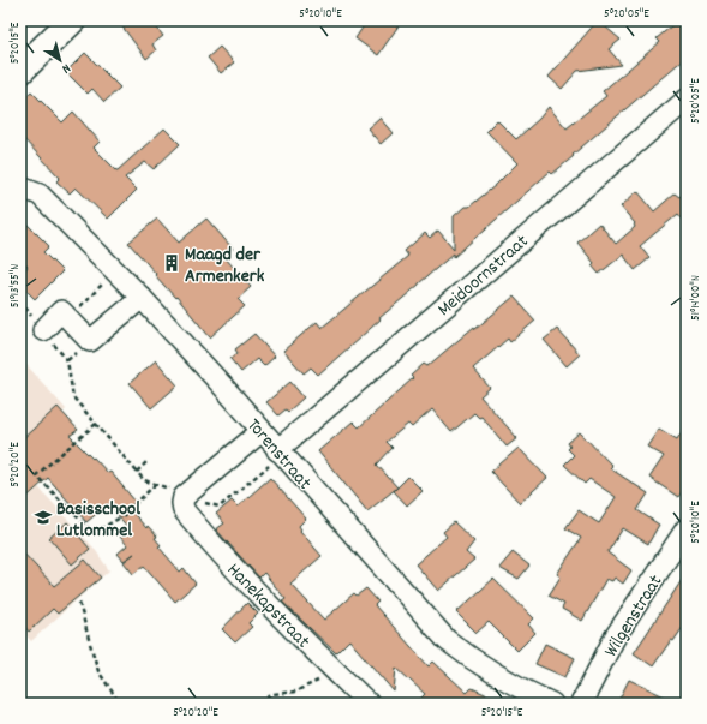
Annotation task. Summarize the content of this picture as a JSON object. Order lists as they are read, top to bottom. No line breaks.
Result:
{"streets":{"street":["Meidoornstraat","Torenstraat","Hanekapstraat","Wilgenstraat"]},"crossings":[["Meidoornstraat","Torenstraat"]],"places":{"building":["Maagd der Armenkerk"],"school or university":["Basisschool Lutlommel"]},"north":"bottom right","coordinates":["5°20'10\"E","5°20'05\"E","5°20'15\"E","51°13'55\"N","51°14'00\"N","5°20'20\"E"]}
